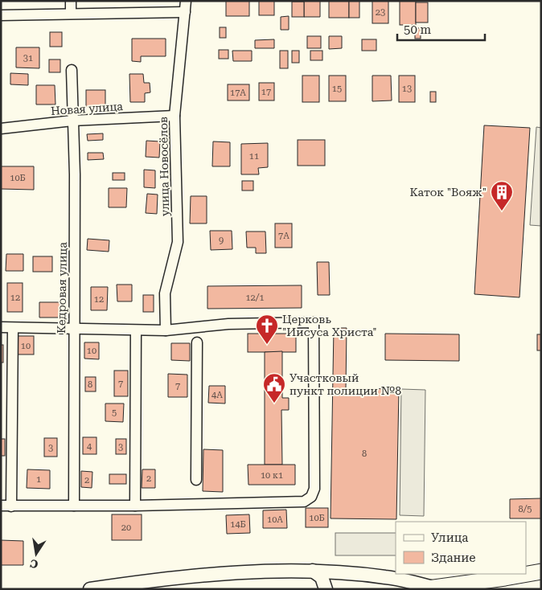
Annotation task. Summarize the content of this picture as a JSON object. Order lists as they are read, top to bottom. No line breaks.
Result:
{"streets":{"street":["Новая улица","улица Новосёлов","Кедровая улица"]},"crossings":[["Новая улица","улица Новосёлов"],["Новая улица","Кедровая улица"]],"places":{"building":["Каток \"Вояж\""],"church":["Церковь \"Иисуса Христа\""],"public building":["Участковый пункт полиции №8"]},"house_numbers":["23","31","15","13","17","17А","11","10Б","7А","9","12","12/1","12","10","10","7","8","7","4А","5","4","3","3","8","10 к1","2","1","2","8/5","10Б","10А","14Б","20"],"legend":["Улица","Здание"],"scale_bar":"50 m","north":"bottom"}
